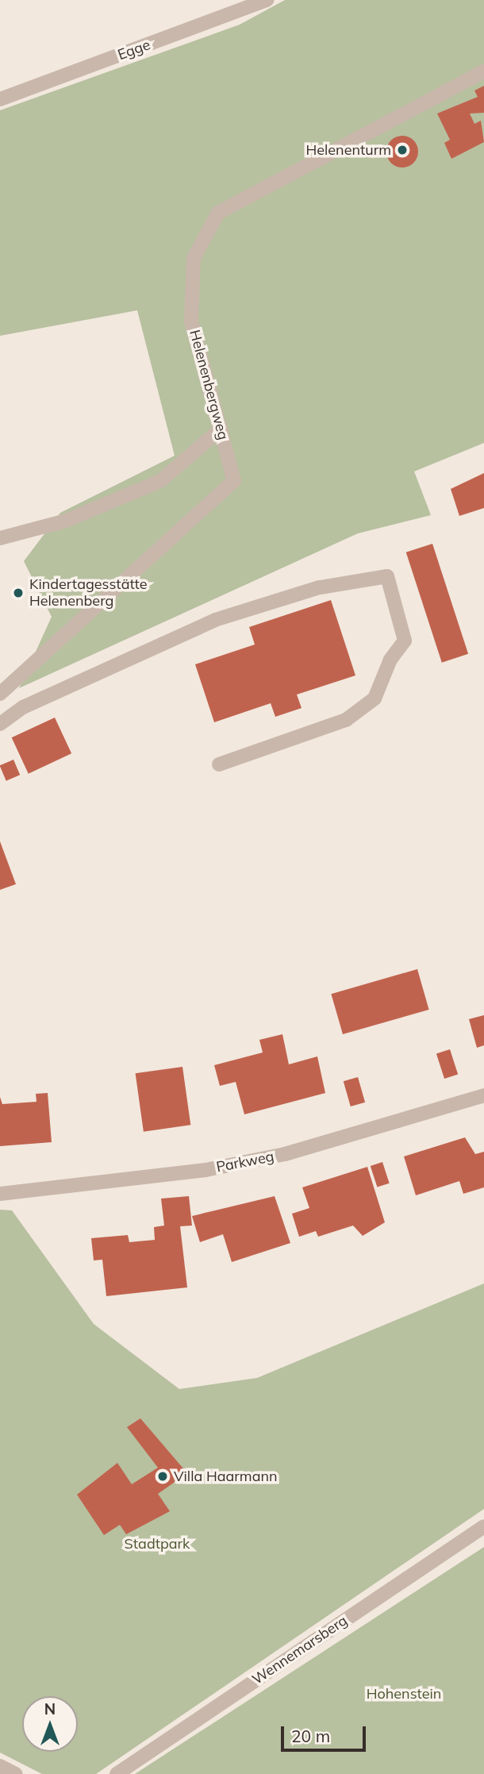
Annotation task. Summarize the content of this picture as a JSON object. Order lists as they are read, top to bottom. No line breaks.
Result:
{"streets":{"street":["Egge","Helenenbergweg","Parkweg","Wennemarsberg"]},"parks":["Stadtpark","Hohenstein"],"places":["Helenenturm","Kindertagesstätte Helenenberg","Villa Haarmann"],"scale_bar":"20 m","north":"top"}
